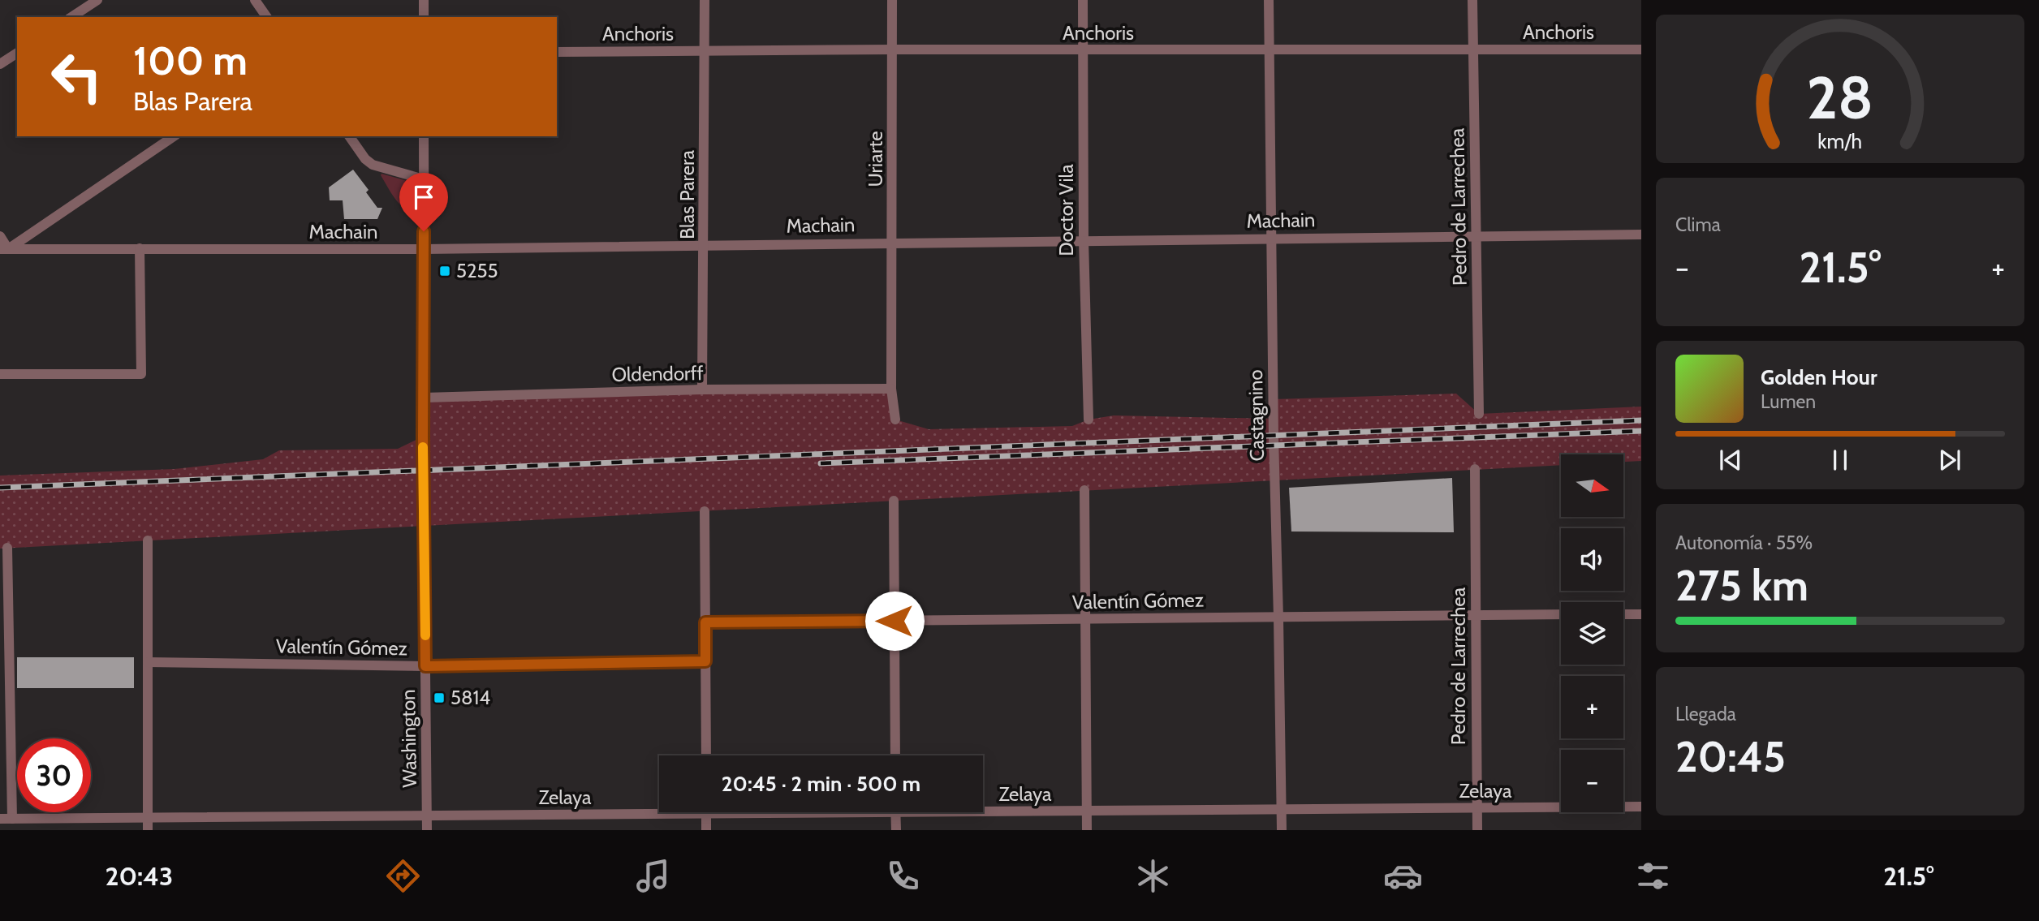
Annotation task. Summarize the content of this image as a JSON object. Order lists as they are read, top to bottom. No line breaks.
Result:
{"streets":{"street":["Anchoris","Uriarte","Blas Parera","Pedro de Larrechea","Doctor Vila","Machain","Oldendorff","Castagnino","Valentín Gómez","Washington","Zelaya"]},"crossings":[["Anchoris","Uriarte"],["Anchoris","Blas Parera"],["Anchoris","Pedro de Larrechea"],["Anchoris","Doctor Vila"],["Anchoris","Castagnino"],["Uriarte","Machain"],["Uriarte","Oldendorff"],["Blas Parera","Machain"],["Blas Parera","Oldendorff"],["Pedro de Larrechea","Machain"],["Pedro de Larrechea","Valentín Gómez"],["Pedro de Larrechea","Zelaya"],["Doctor Vila","Machain"],["Machain","Castagnino"],["Machain","Washington"],["Oldendorff","Washington"],["Castagnino","Valentín Gómez"],["Castagnino","Zelaya"],["Valentín Gómez","Washington"],["Washington","Zelaya"]],"places":{"transit":["5255","5814"]},"north":"right","page":{"turn":["100 m","Blas Parera"],"tile":["Clima",["Autonomía · 55%","275 km"],["Llegada","20:45"]],"heat":["−","21.5°","+"],"song":["Golden Hour","Lumen"],"map_buttons":["+","−"],"limit":"30","trip":"20:45 · 2 min · 500 m","tabs":["20:43","21.5°"],"gauge":["28","km/h"]}}
